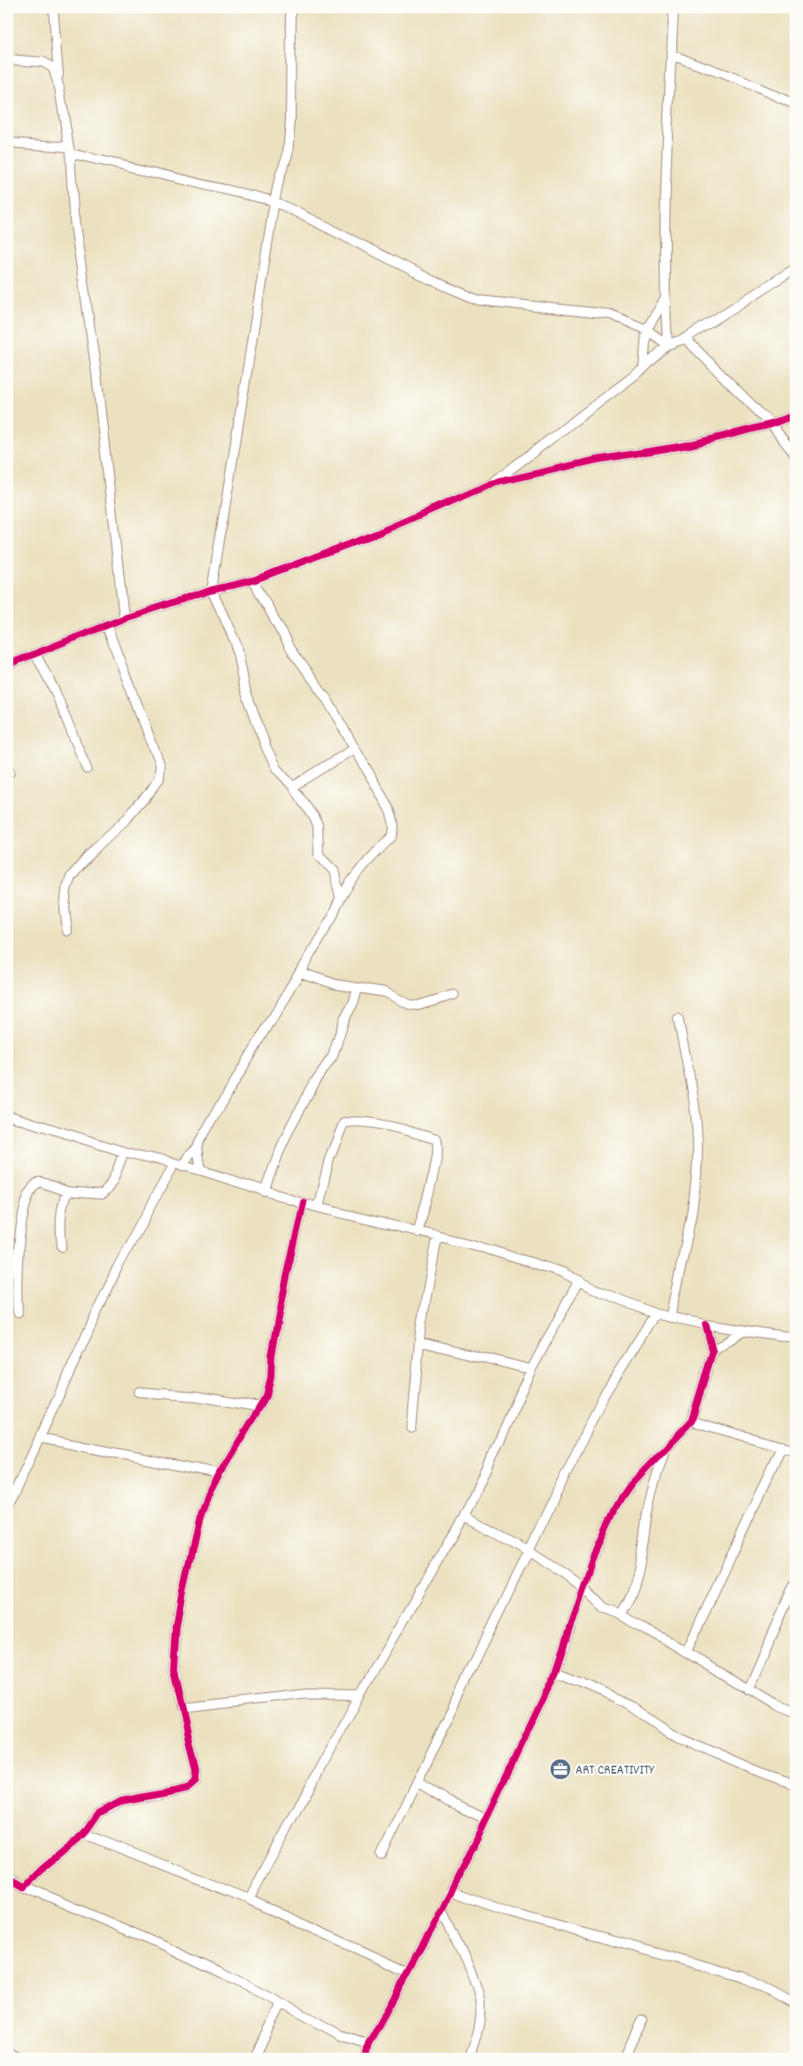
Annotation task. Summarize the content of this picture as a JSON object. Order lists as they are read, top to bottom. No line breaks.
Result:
{"places":{"office":["ART CREATIVITY"]}}
